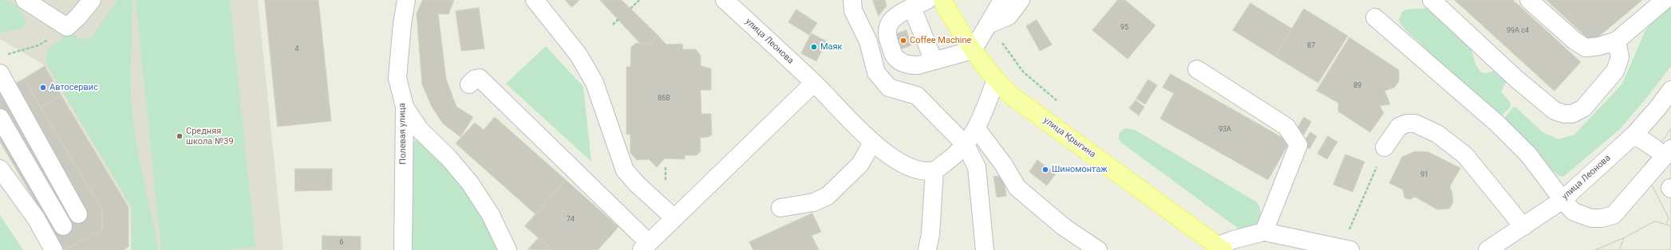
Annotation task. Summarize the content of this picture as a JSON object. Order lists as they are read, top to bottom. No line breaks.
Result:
{"streets":{"main road":["улица Крыгина"],"street":["улица Леонова","Полевая улица"]},"places":["Coffee Machine","Маяк","Автосервис","Средняя школа №39","Шиномонтаж"],"house_numbers":["95","99А с4","87","4","89","86В","93А","91","74","6"]}
